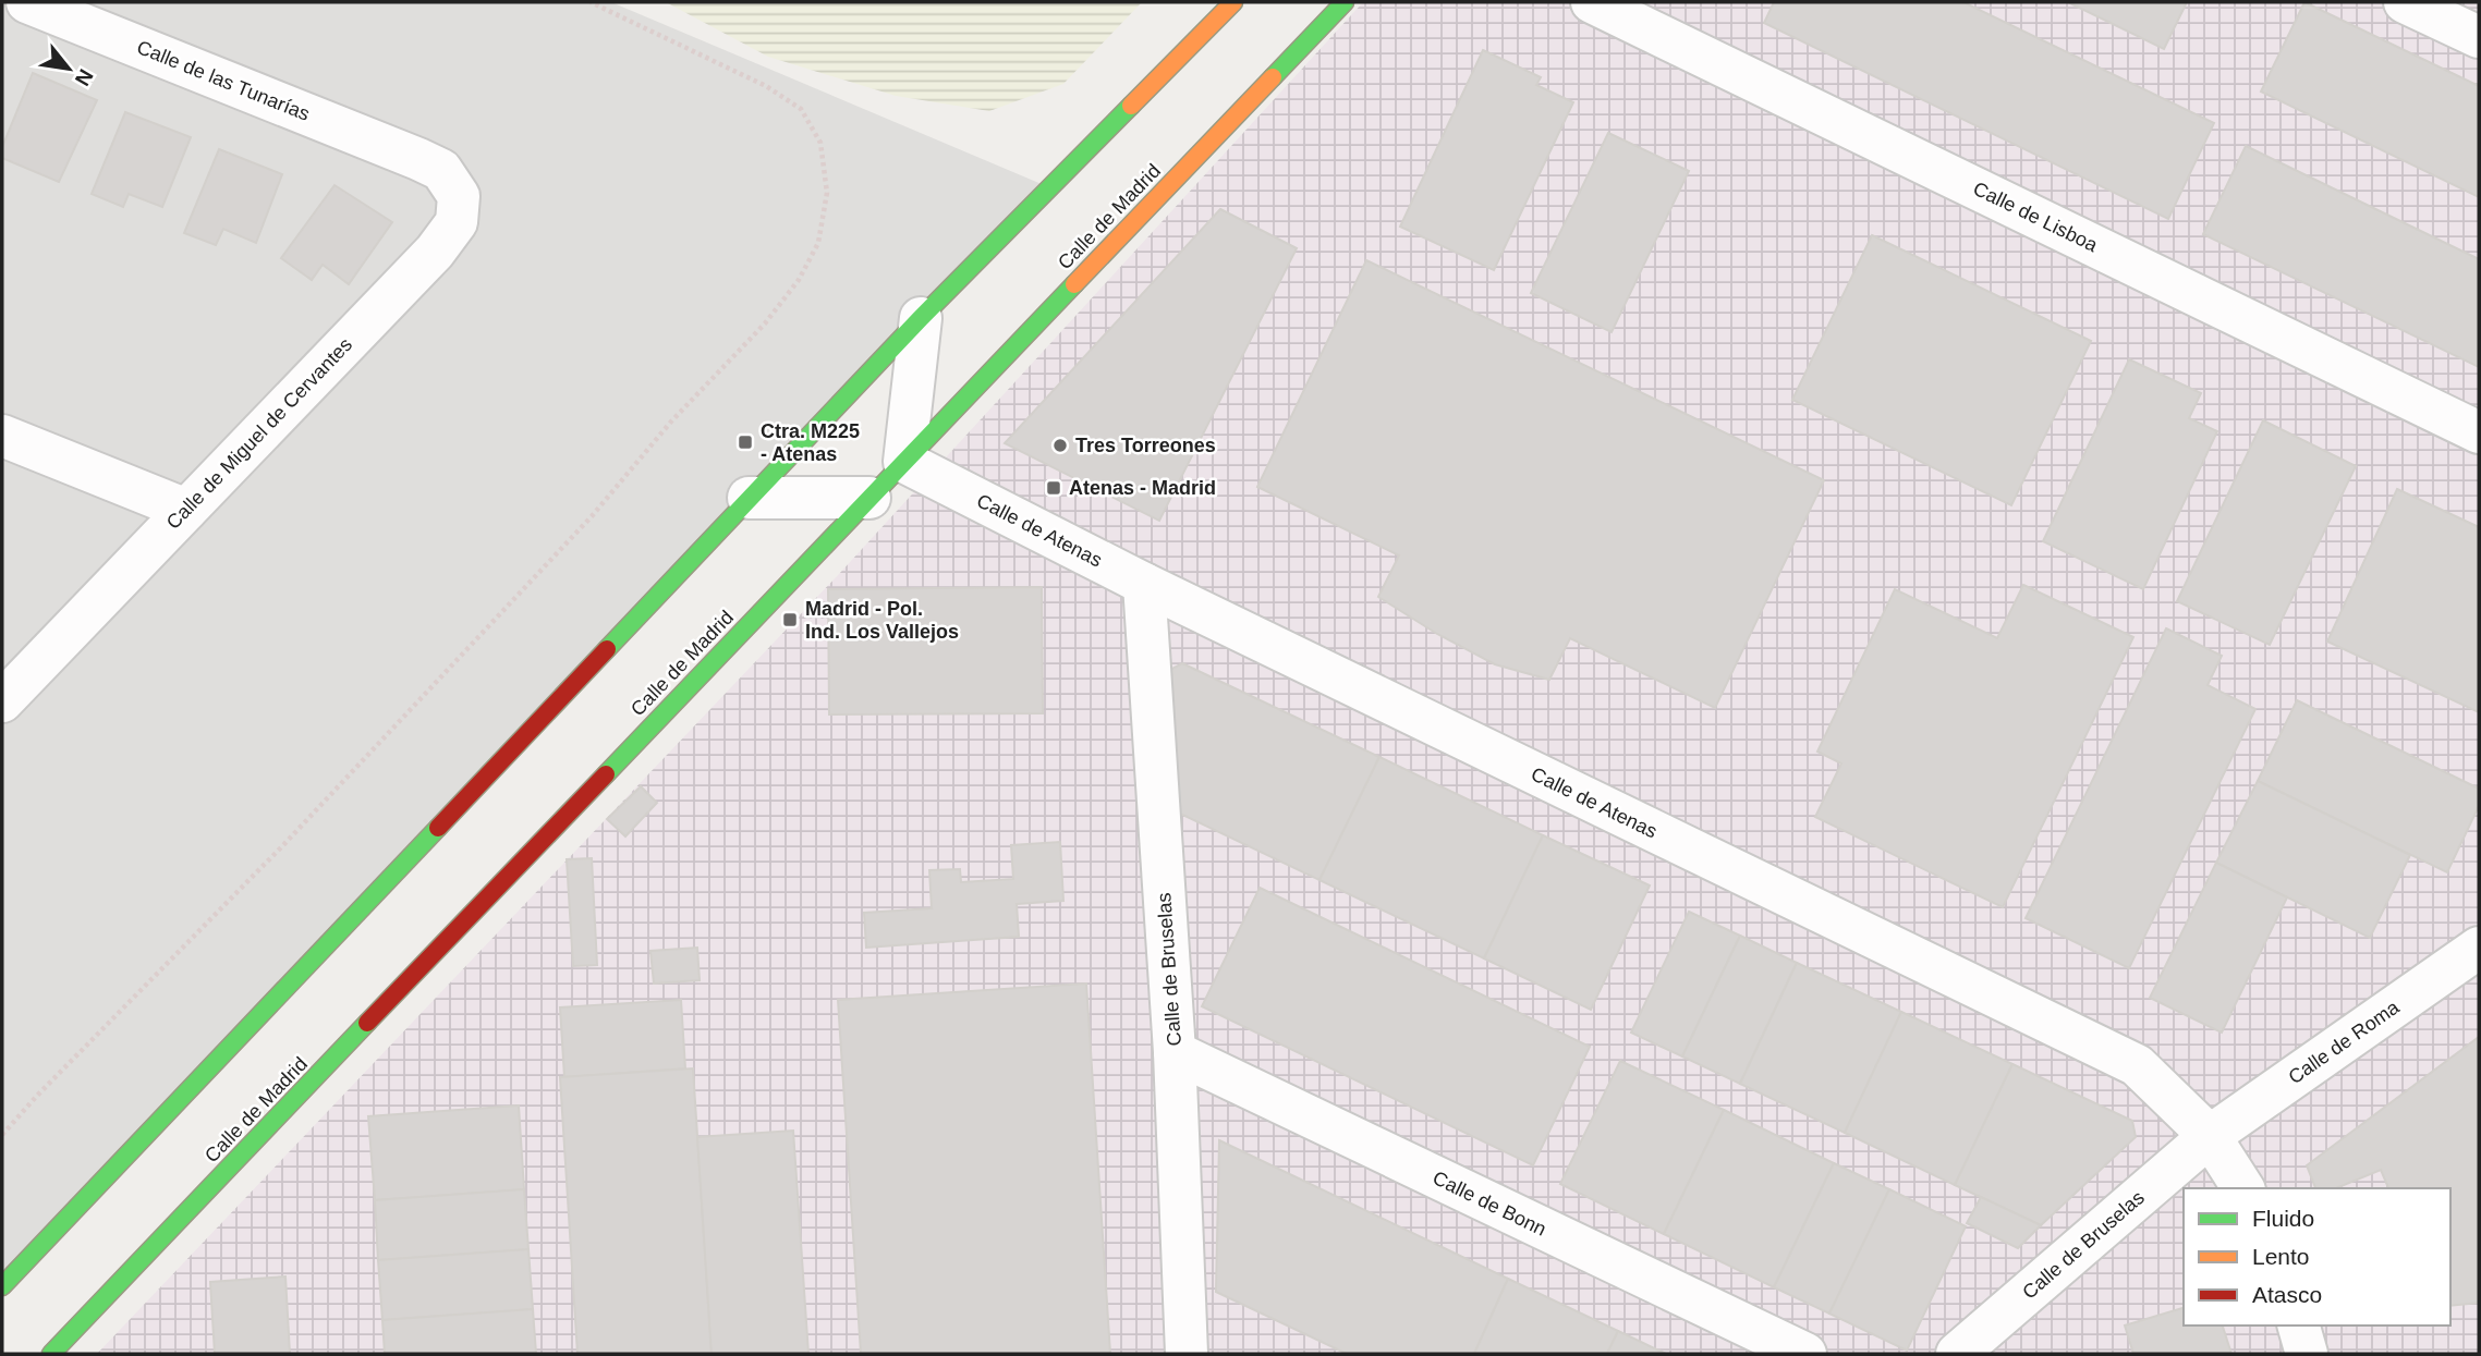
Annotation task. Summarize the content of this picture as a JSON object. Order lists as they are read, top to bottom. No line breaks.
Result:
{"streets":{"street":["Calle de las Tunarías","Calle de Madrid","Calle de Lisboa","Calle de Miguel de Cervantes","Calle de Atenas","Calle de Bruselas","Calle de Roma","Calle de Bonn"]},"crossings":[["Calle de las Tunarías","Calle de Miguel de Cervantes"],["Calle de Madrid","Calle de Atenas"],["Calle de Atenas","Calle de Bruselas"],["Calle de Atenas","Calle de Roma"],["Calle de Bruselas","Calle de Roma"],["Calle de Bruselas","Calle de Bonn"]],"places":{"transit":["Ctra. M225 - Atenas","Atenas - Madrid","Madrid - Pol. Ind. Los Vallejos"],"other":["Tres Torreones"]},"legend":["Fluido","Lento","Atasco"],"north":"bottom right"}
